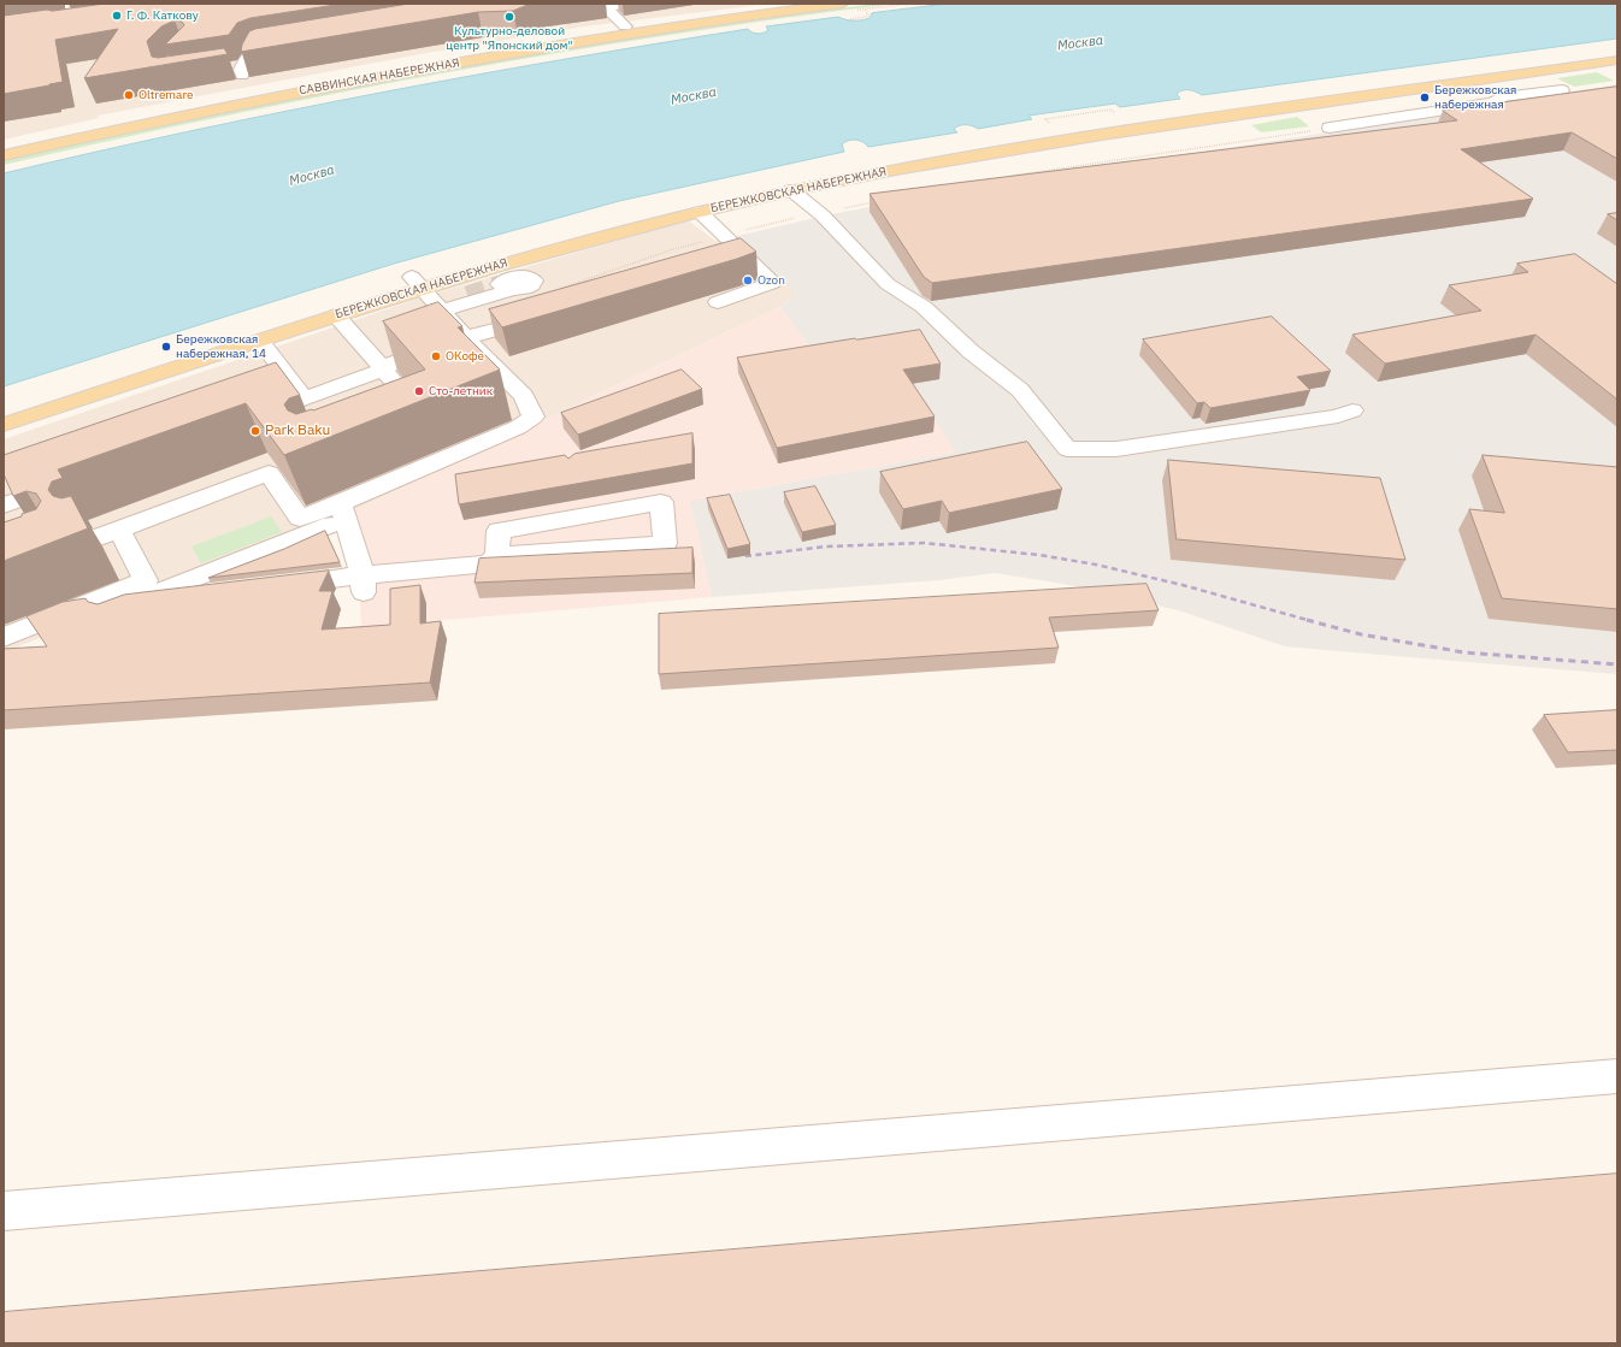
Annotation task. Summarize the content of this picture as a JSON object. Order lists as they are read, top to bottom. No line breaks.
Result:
{"streets":{"main road":["САВВИНСКАЯ НАБЕРЕЖНАЯ","БЕРЕЖКОВСКАЯ НАБЕРЕЖНАЯ"]},"water":["Москва"],"places":["Г. Ф. Каткову","Культурно-деловой центр \"Японский дом\"","Oltremare","Бережковская набережная","Ozon","Бережковская набережная, 14","ОКофе","Сто-летник","Park Baku"]}
